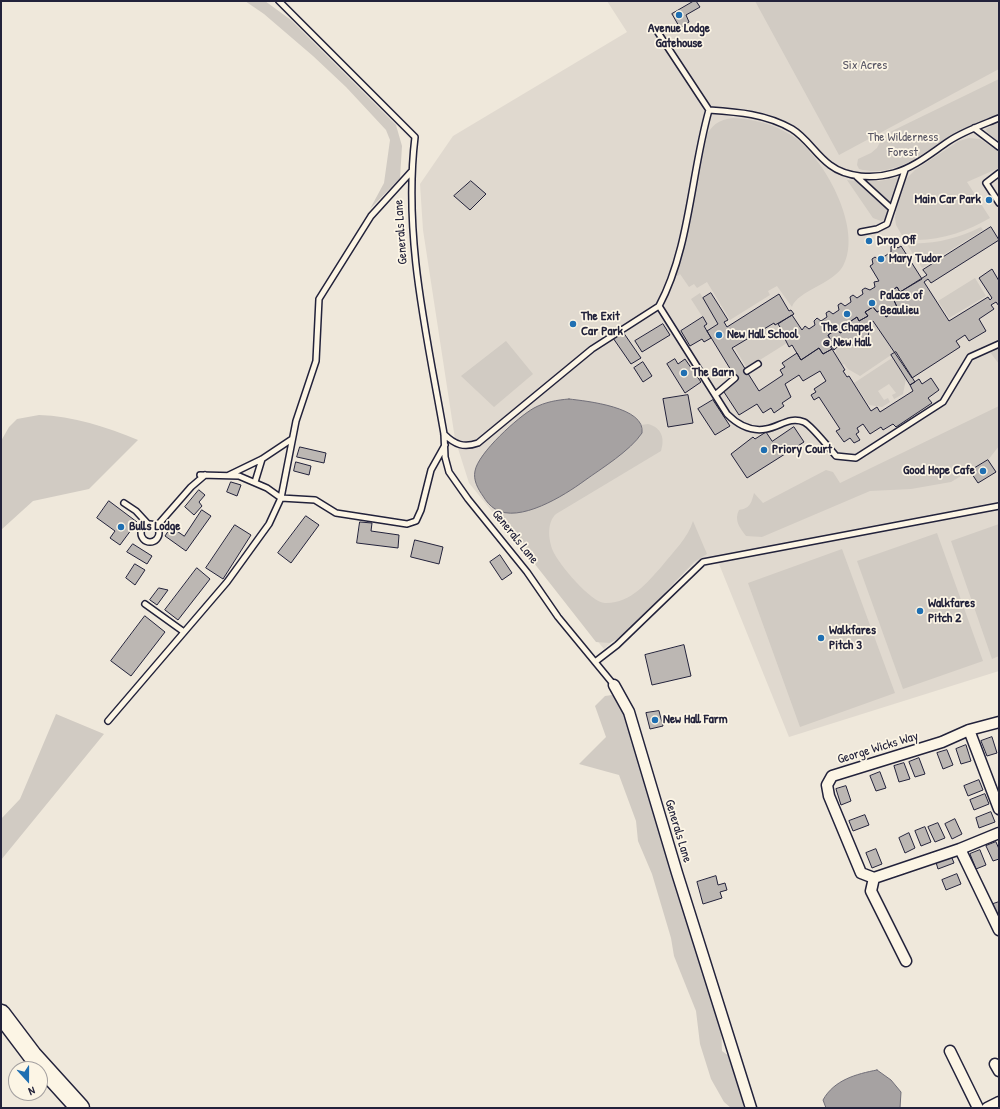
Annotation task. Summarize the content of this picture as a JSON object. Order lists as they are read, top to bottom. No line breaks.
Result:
{"streets":{"street":["Generals Lane","George Wicks Way"]},"parks":["Six Acres","The Wilderness Forest"],"places":["Avenue Lodge Gatehouse","Main Car Park","Drop Off","Mary Tudor","Palace of Beaulieu","The Chapel @ New Hall","The Exit Car Park","New Hall School","The Barn","Priory Court","Good Hope Cafe","Bulls Lodge","Walkfares Pitch 2","Walkfares Pitch 3","New Hall Farm"],"north":"bottom"}
